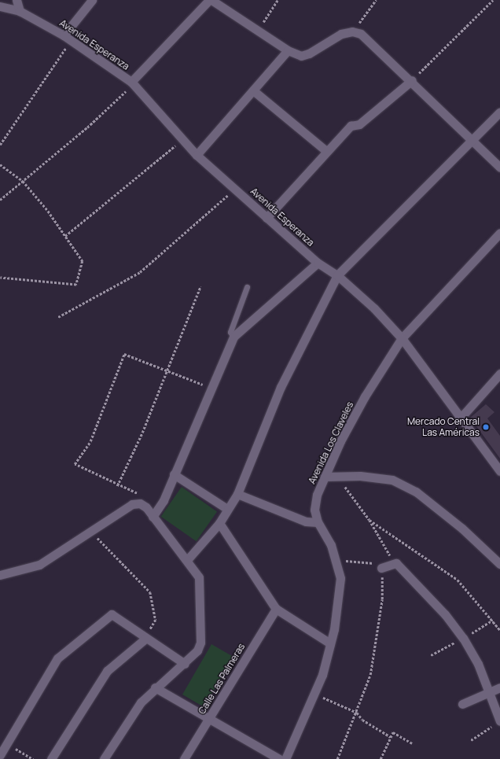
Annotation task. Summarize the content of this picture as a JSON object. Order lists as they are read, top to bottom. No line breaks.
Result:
{"streets":{"street":["Avenida Esperanza","Avenida Los Claveles","Calle Las Palmeras"]},"crossings":[["Avenida Esperanza","Avenida Los Claveles"]],"places":["Mercado Central Las Américas"]}
